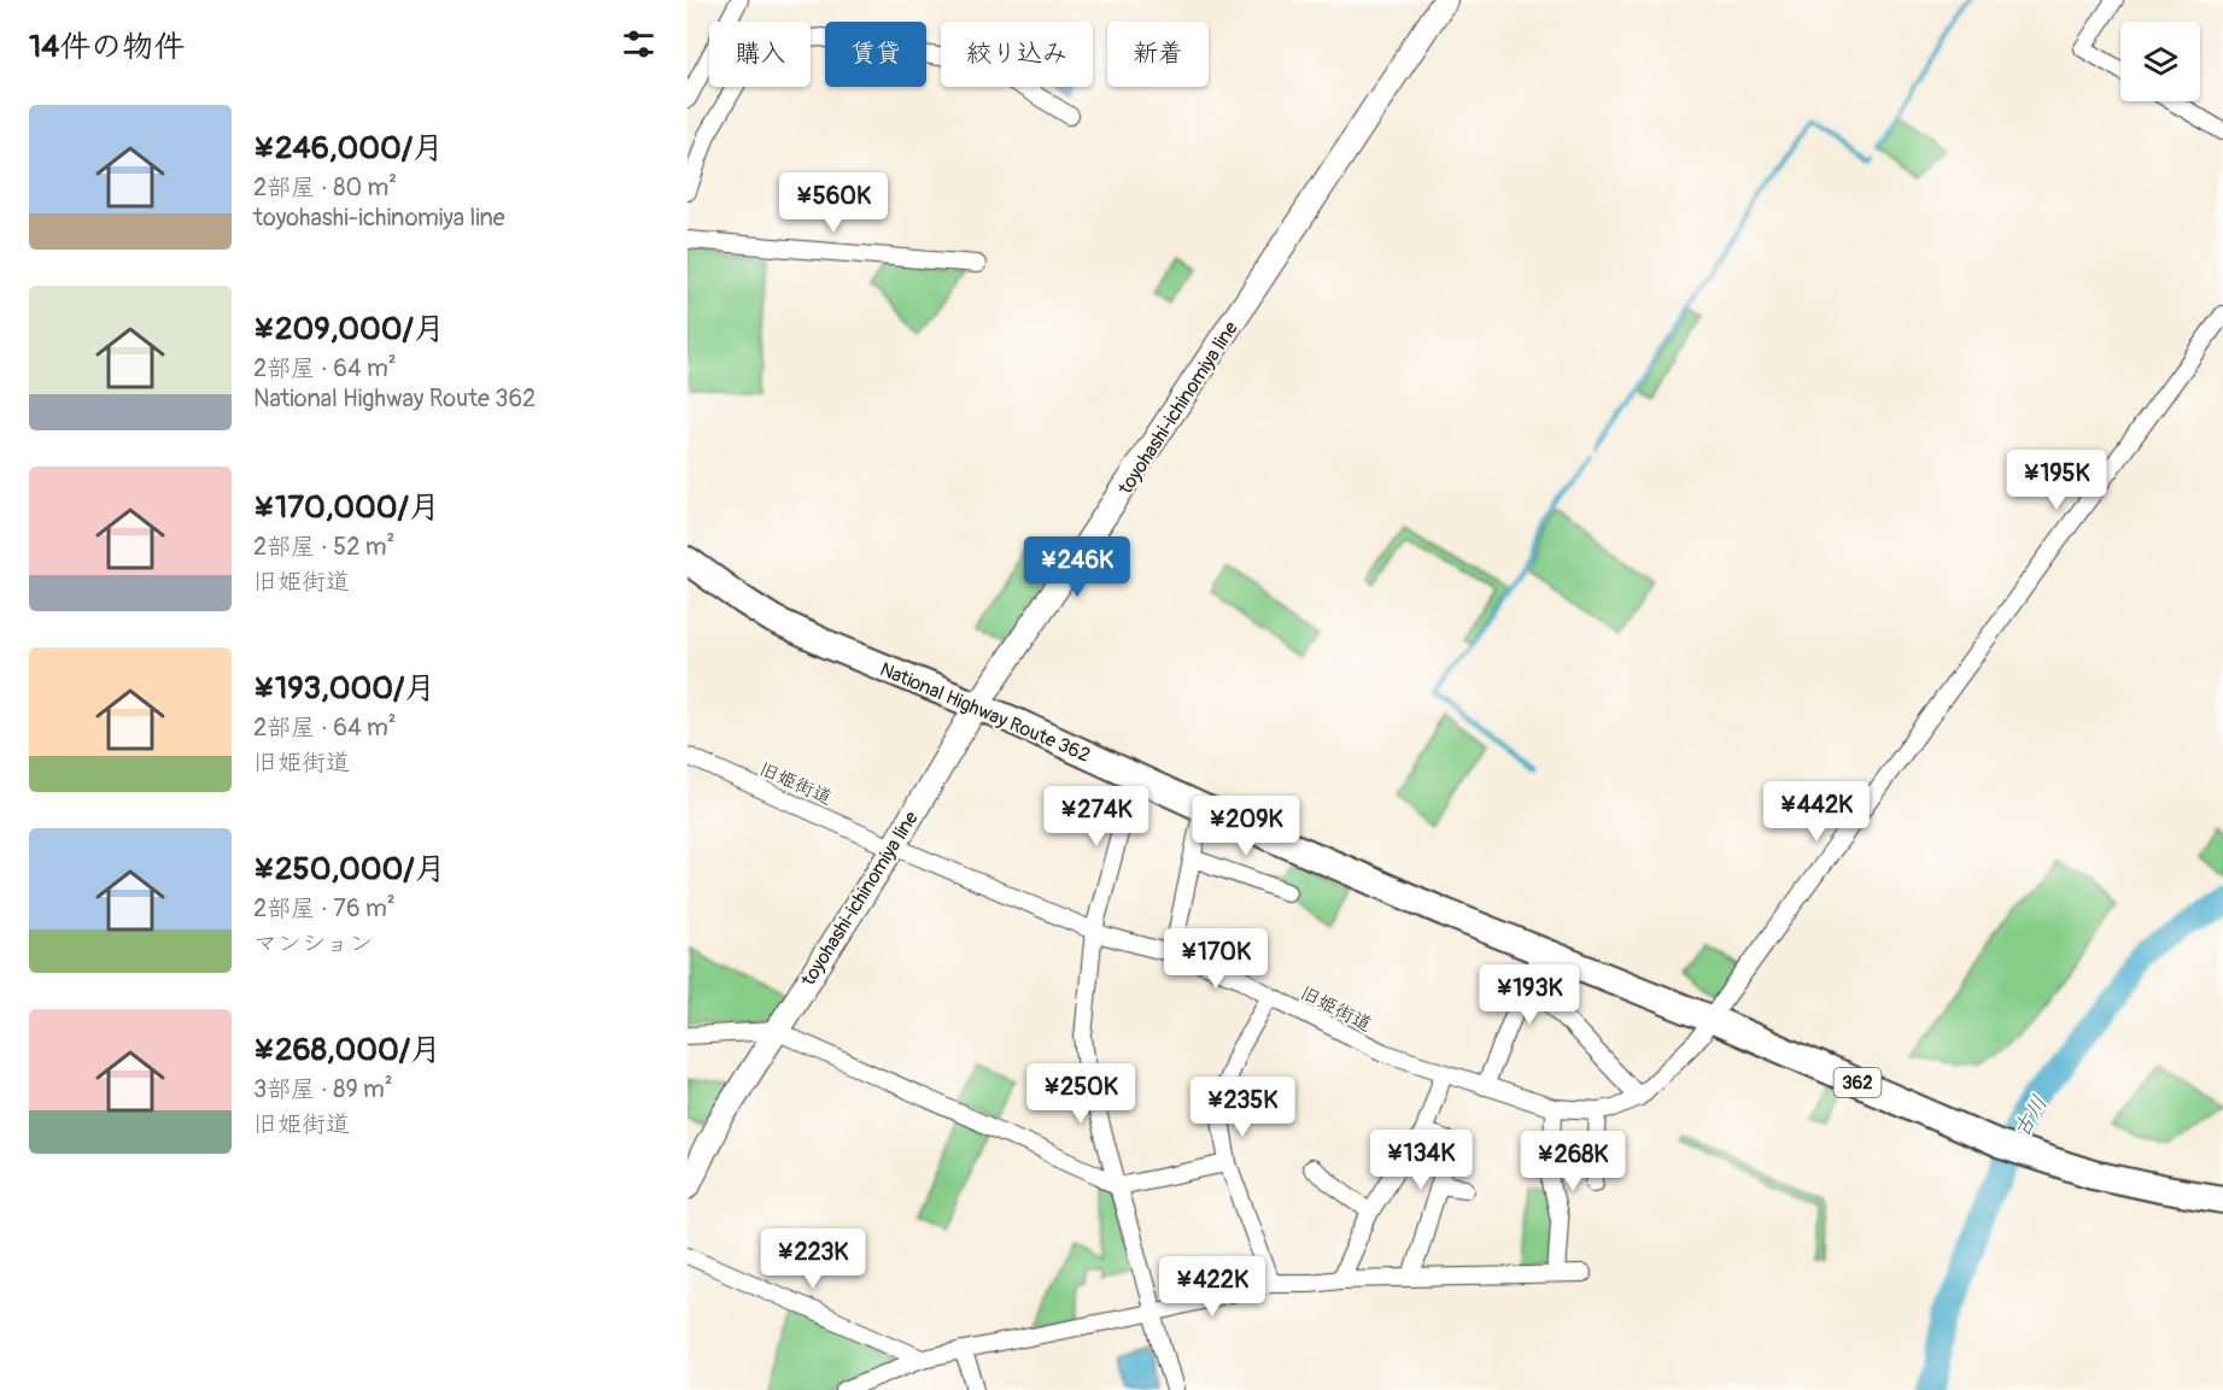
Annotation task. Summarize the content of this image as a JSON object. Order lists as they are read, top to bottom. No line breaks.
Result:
{"streets":{"highway":["National Highway Route 362","362"],"main road":["toyohashi-ichinomiya line"],"street":["旧姫街道"]},"crossings":[["toyohashi-ichinomiya line","National Highway Route 362"],["toyohashi-ichinomiya line","旧姫街道"],["National Highway Route 362","旧姫街道"]],"water":["古川"],"page":{"heading":"14件の物件","chip":["購入","賃貸","絞り込み","新着"],"list":[{"name":"¥246,000/月","note":"2部屋 · 80 m² · toyohashi-ichinomiya line"},{"name":"¥209,000/月","note":"2部屋 · 64 m² · National Highway Route 362"},{"name":"¥170,000/月","note":"2部屋 · 52 m² · 旧姫街道"},{"name":"¥193,000/月","note":"2部屋 · 64 m² · 旧姫街道"},{"name":"¥250,000/月","note":"2部屋 · 76 m² · マンション"},{"name":"¥268,000/月","note":"3部屋 · 89 m² · 旧姫街道"}],"price":["¥560K","¥195K","¥246K","¥442K","¥274K","¥209K","¥170K","¥193K","¥250K","¥235K","¥134K","¥268K","¥223K","¥422K"]}}
